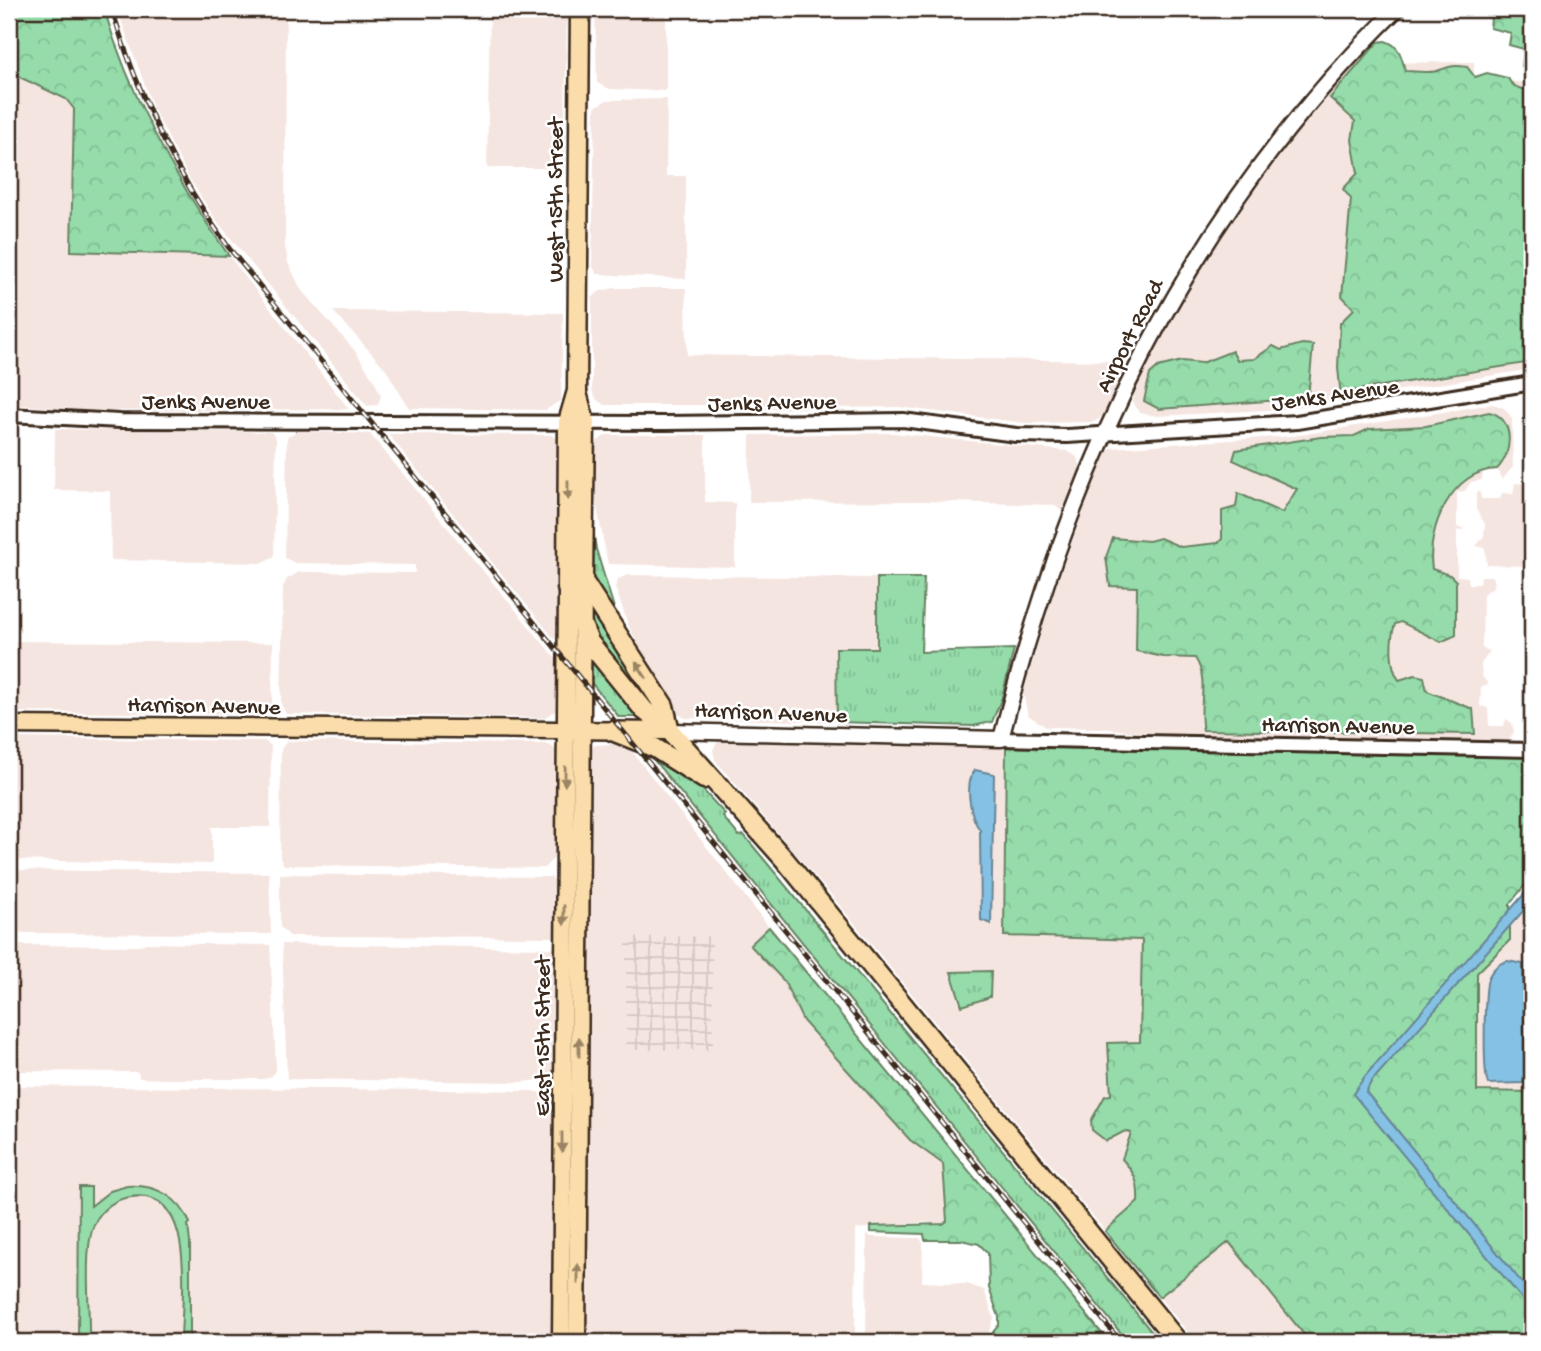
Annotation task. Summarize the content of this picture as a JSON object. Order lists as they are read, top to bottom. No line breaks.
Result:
{"streets":{"highway":["West 15th Street"],"main road":["Airport Road","Harrison Avenue","East 15th Street"],"street":["Jenks Avenue"]},"crossings":[["West 15th Street","Jenks Avenue"],["West 15th Street","Harrison Avenue"],["West 15th Street","East 15th Street"],["Airport Road","Jenks Avenue"],["Airport Road","Harrison Avenue"],["Harrison Avenue","East 15th Street"]]}
